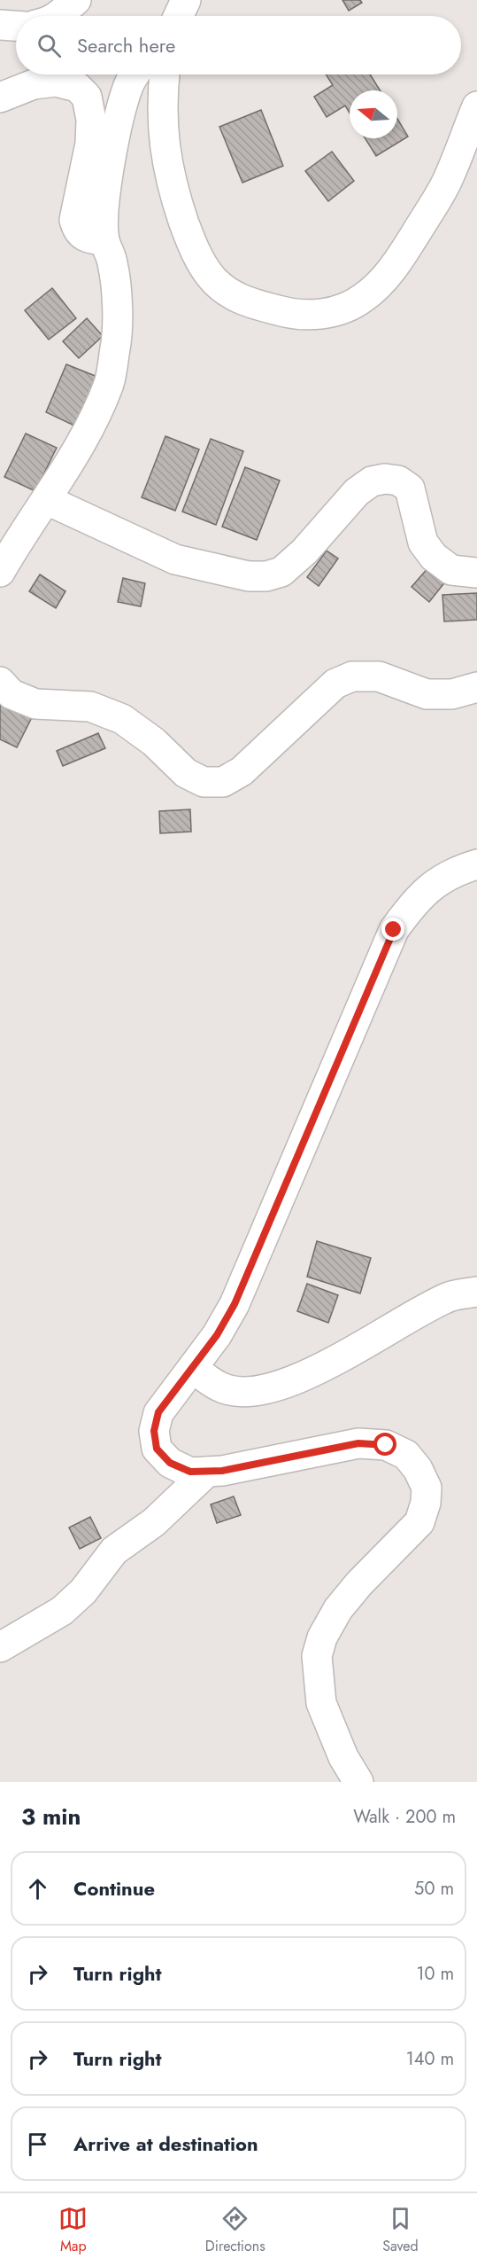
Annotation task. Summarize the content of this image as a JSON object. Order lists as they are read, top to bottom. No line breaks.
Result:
{"north":"left","page":{"search":"Search here","heading":["3 min","Walk · 200 m"],"list":[["Continue","50 m"],["Turn right","10 m"],["Turn right","140 m"],"Arrive at destination"],"nav":["Map","Directions","Saved"]}}
